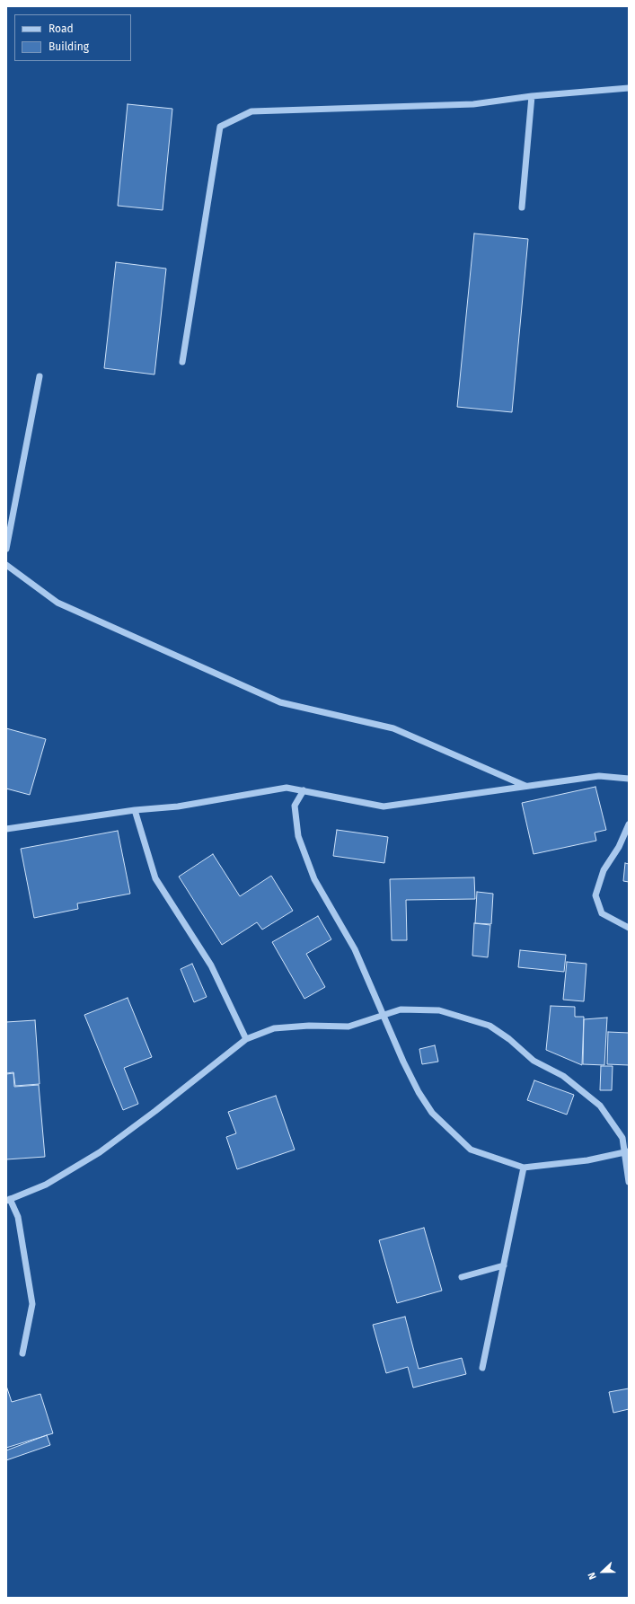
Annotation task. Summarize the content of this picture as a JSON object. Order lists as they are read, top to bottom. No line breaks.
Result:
{"legend":["Road","Building"],"north":"left"}
